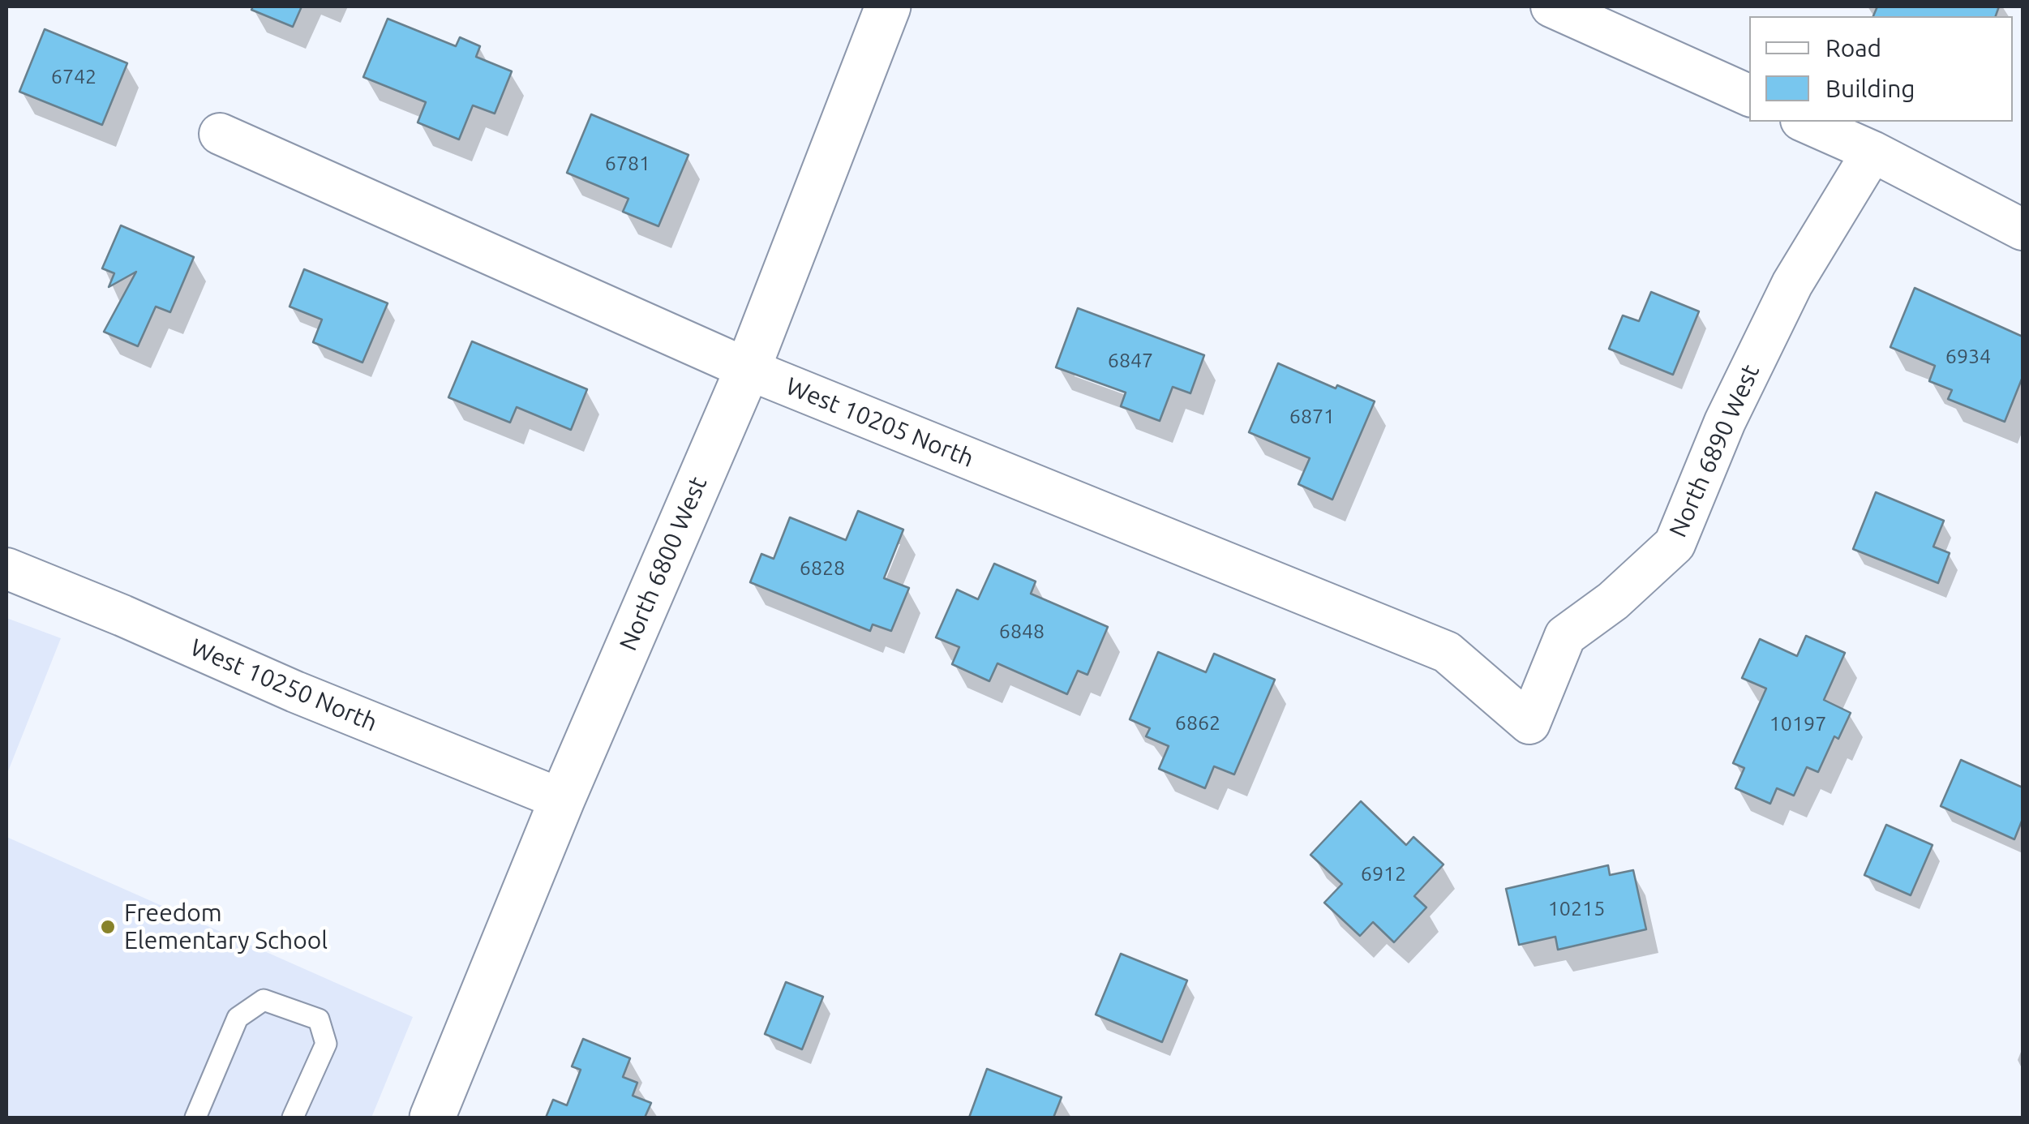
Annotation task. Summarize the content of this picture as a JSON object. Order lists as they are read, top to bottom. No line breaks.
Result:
{"streets":{"street":["West 10205 North","North 6890 West","North 6800 West","West 10250 North"]},"crossings":[["West 10205 North","North 6890 West"],["West 10205 North","North 6800 West"],["North 6800 West","West 10250 North"]],"places":["Freedom Elementary School"],"house_numbers":["6742","6781","6934","6847","6871","6828","6848","6862","10197","6912","10215"],"legend":["Road","Building"]}
